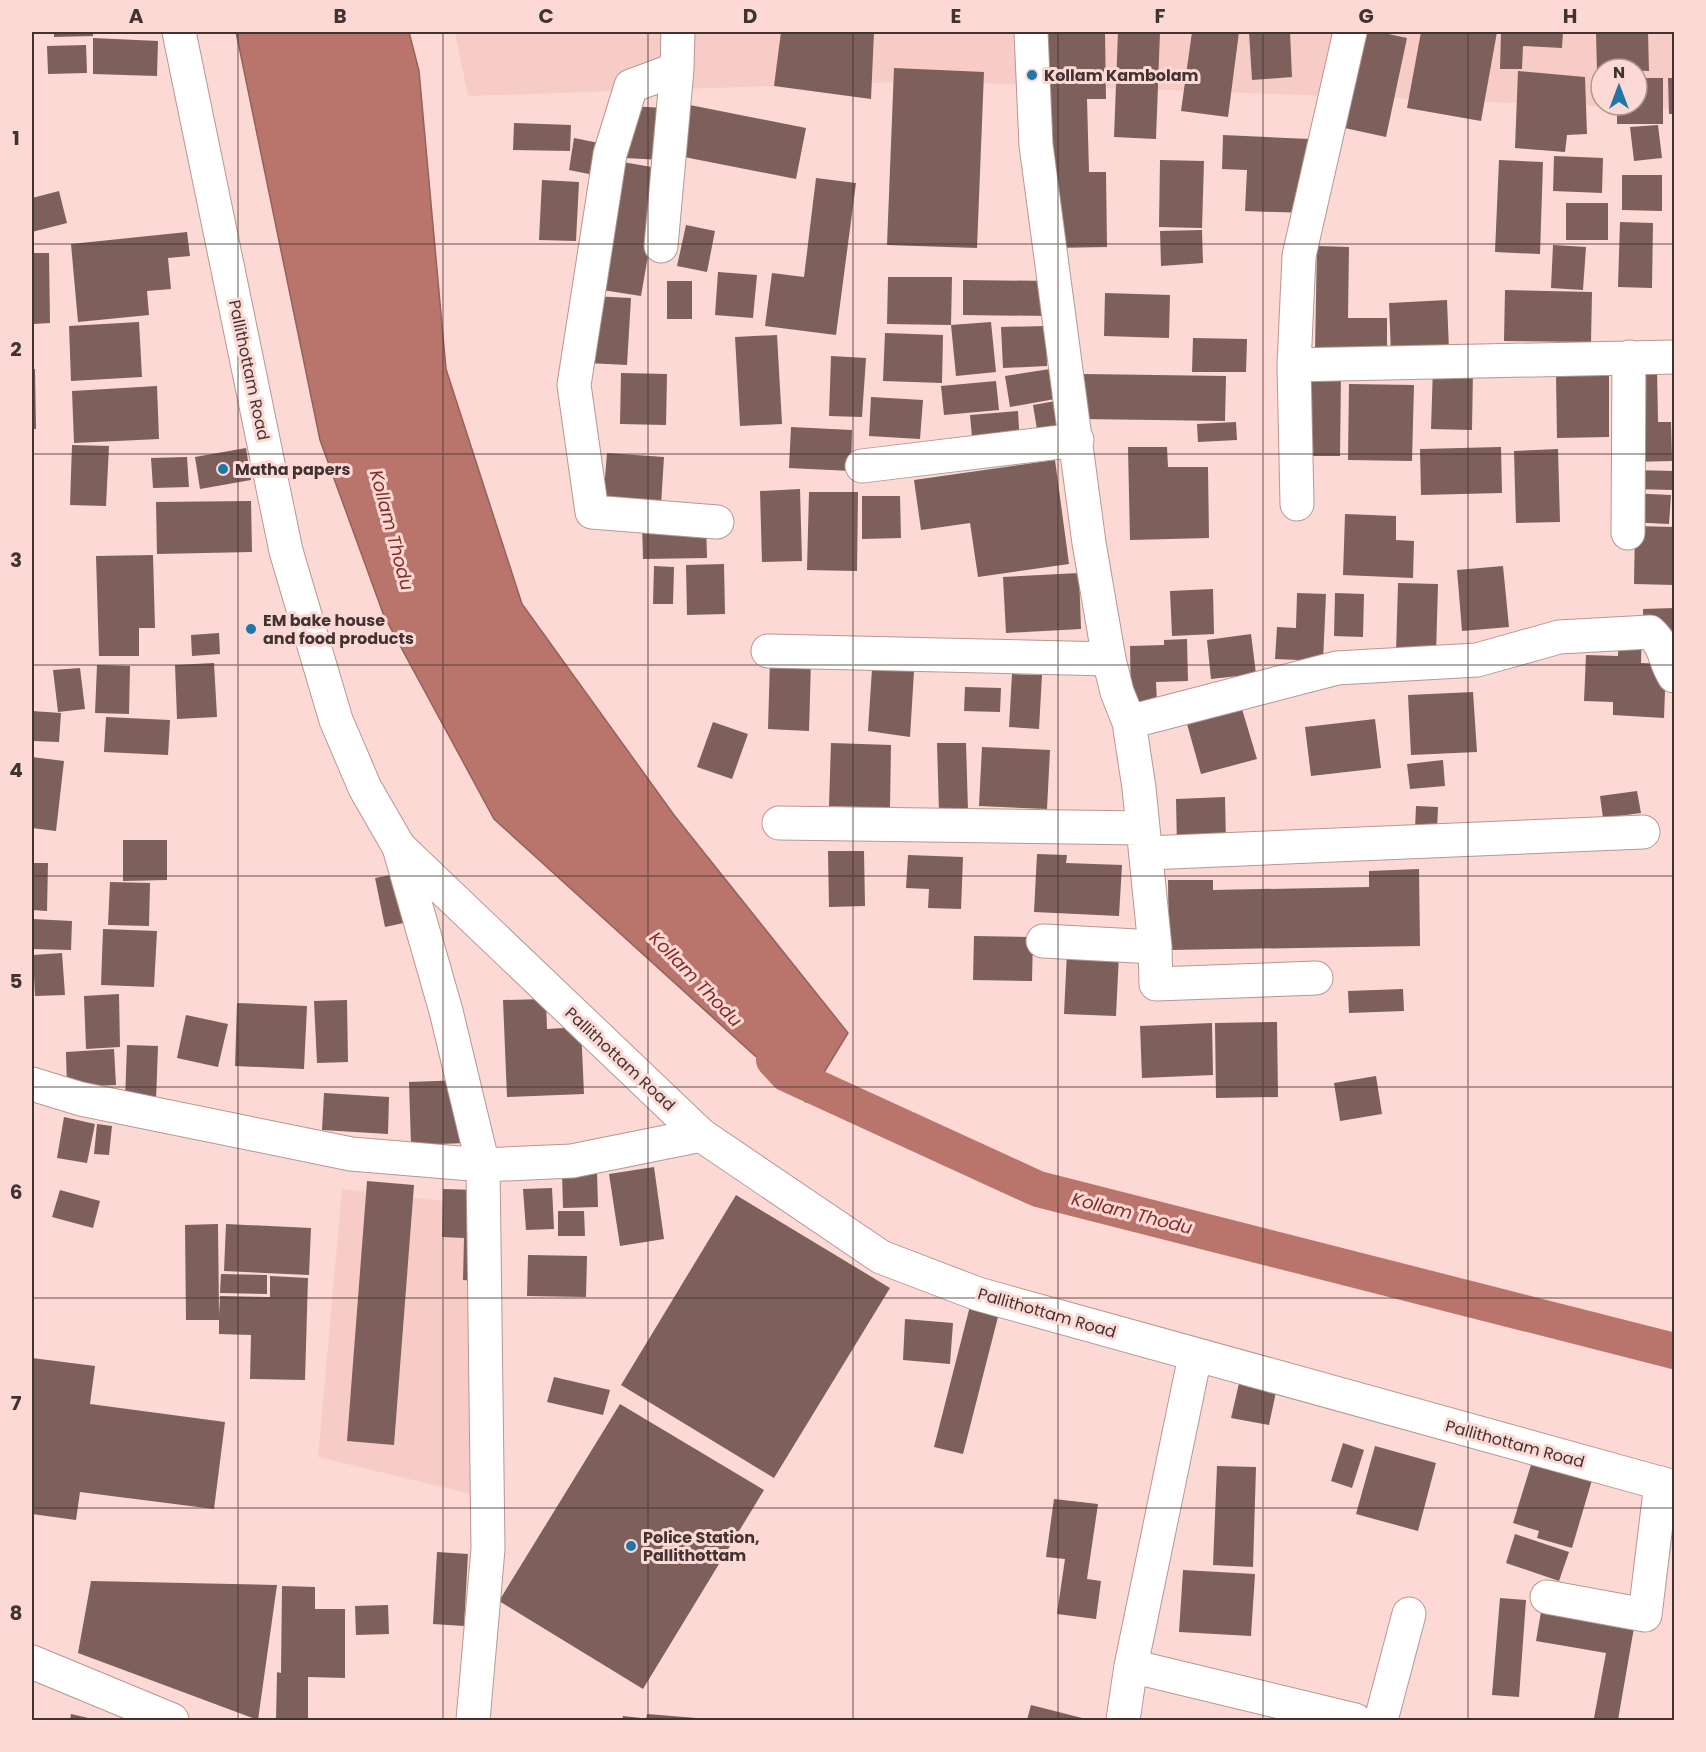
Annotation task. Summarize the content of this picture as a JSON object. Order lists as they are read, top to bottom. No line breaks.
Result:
{"streets":{"street":["Pallithottam Road"]},"water":["Kollam Thodu"],"places":["Kollam Kambolam","Matha papers","EM bake house and food products","Police Station, Pallithottam"],"north":"top","grid":{"columns":["A","B","C","D","E","F","G","H"],"rows":["1","2","3","4","5","6","7","8"]}}
